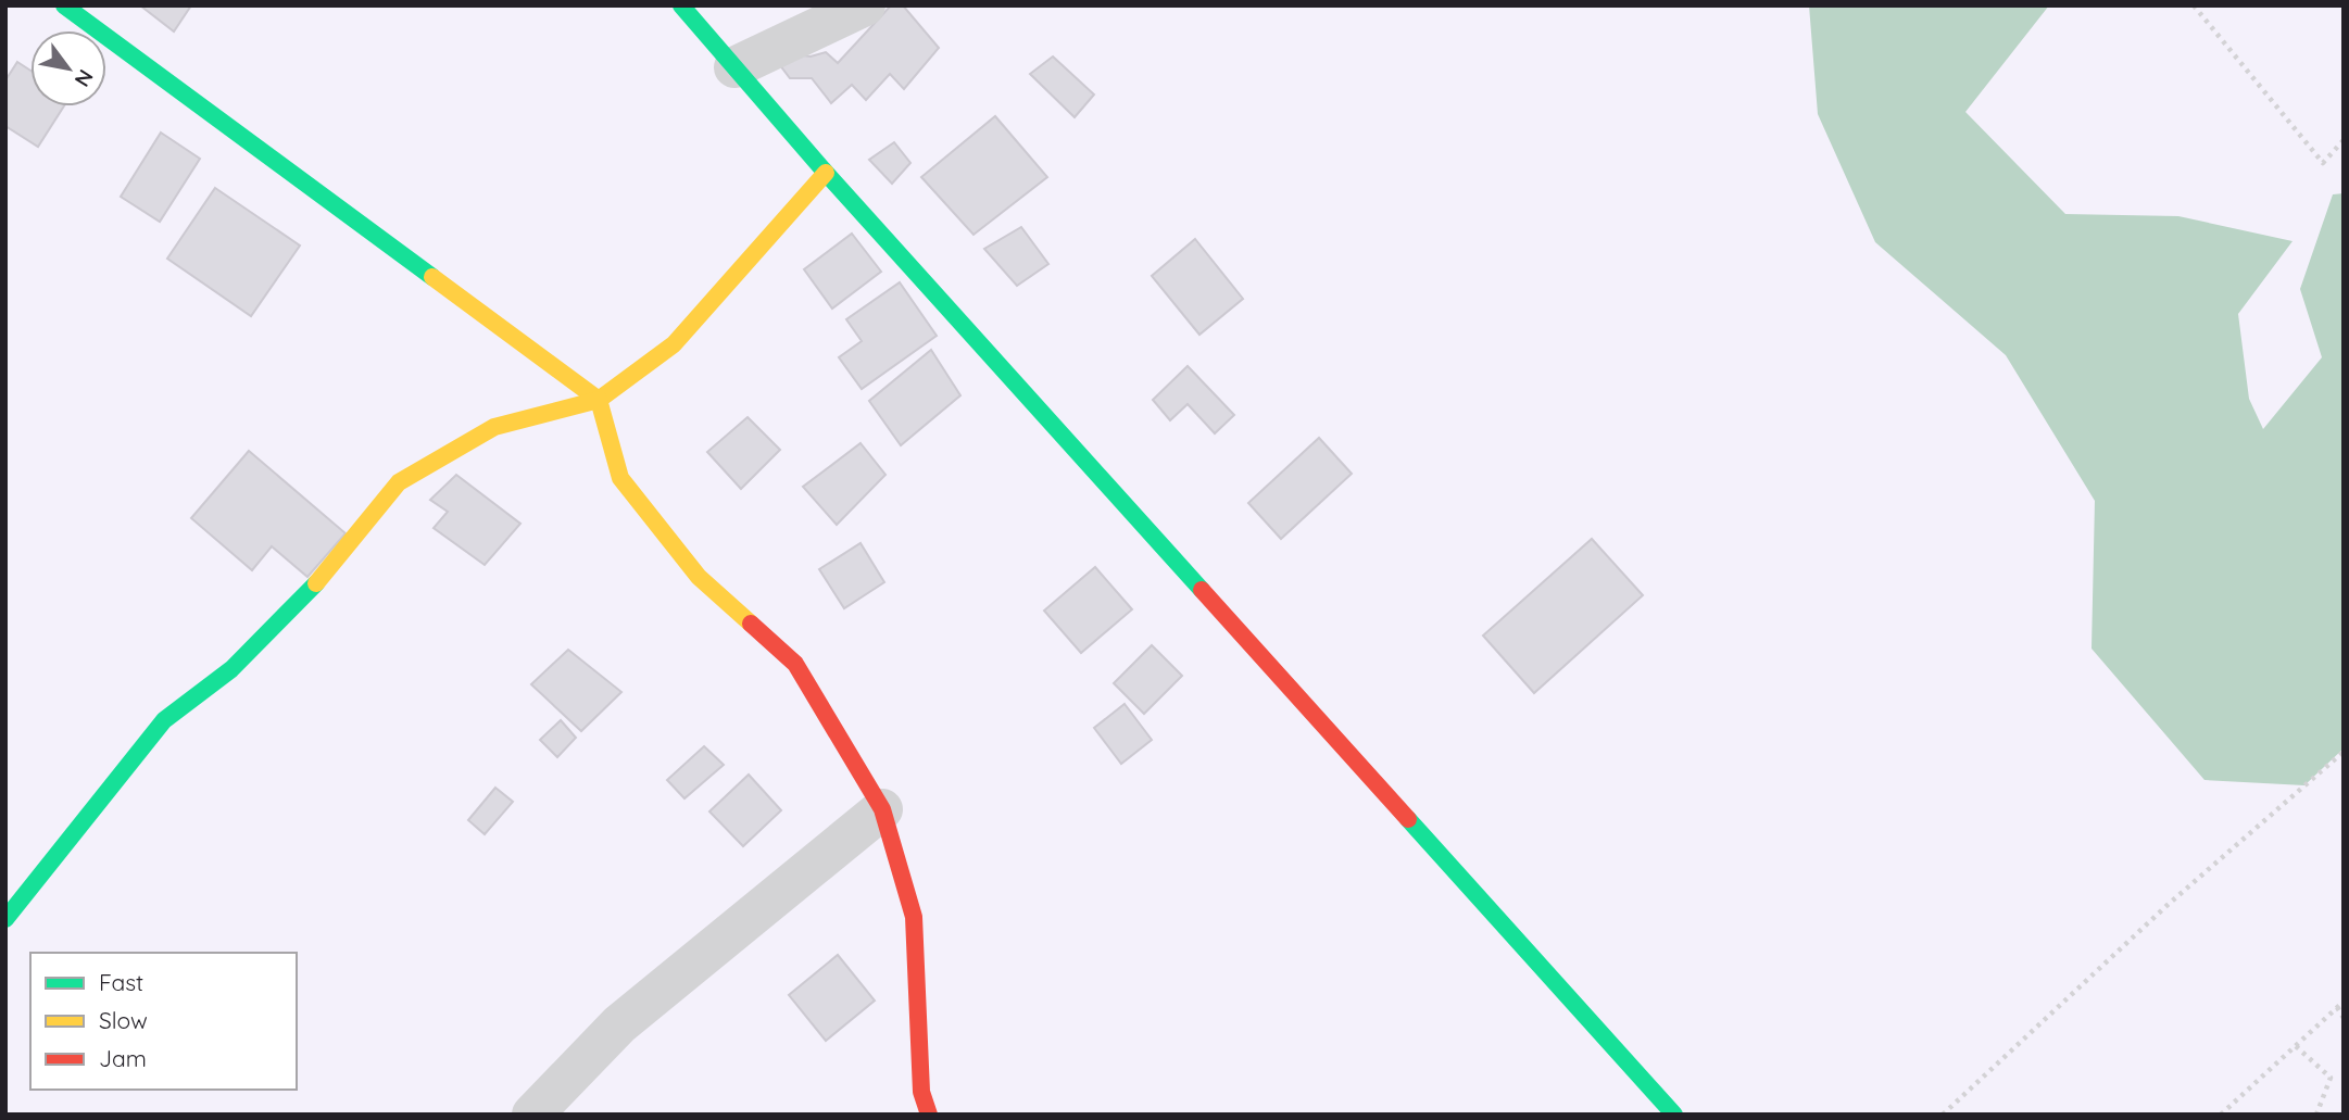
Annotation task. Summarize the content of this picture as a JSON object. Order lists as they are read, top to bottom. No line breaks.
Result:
{"legend":["Fast","Slow","Jam"],"north":"bottom right"}
